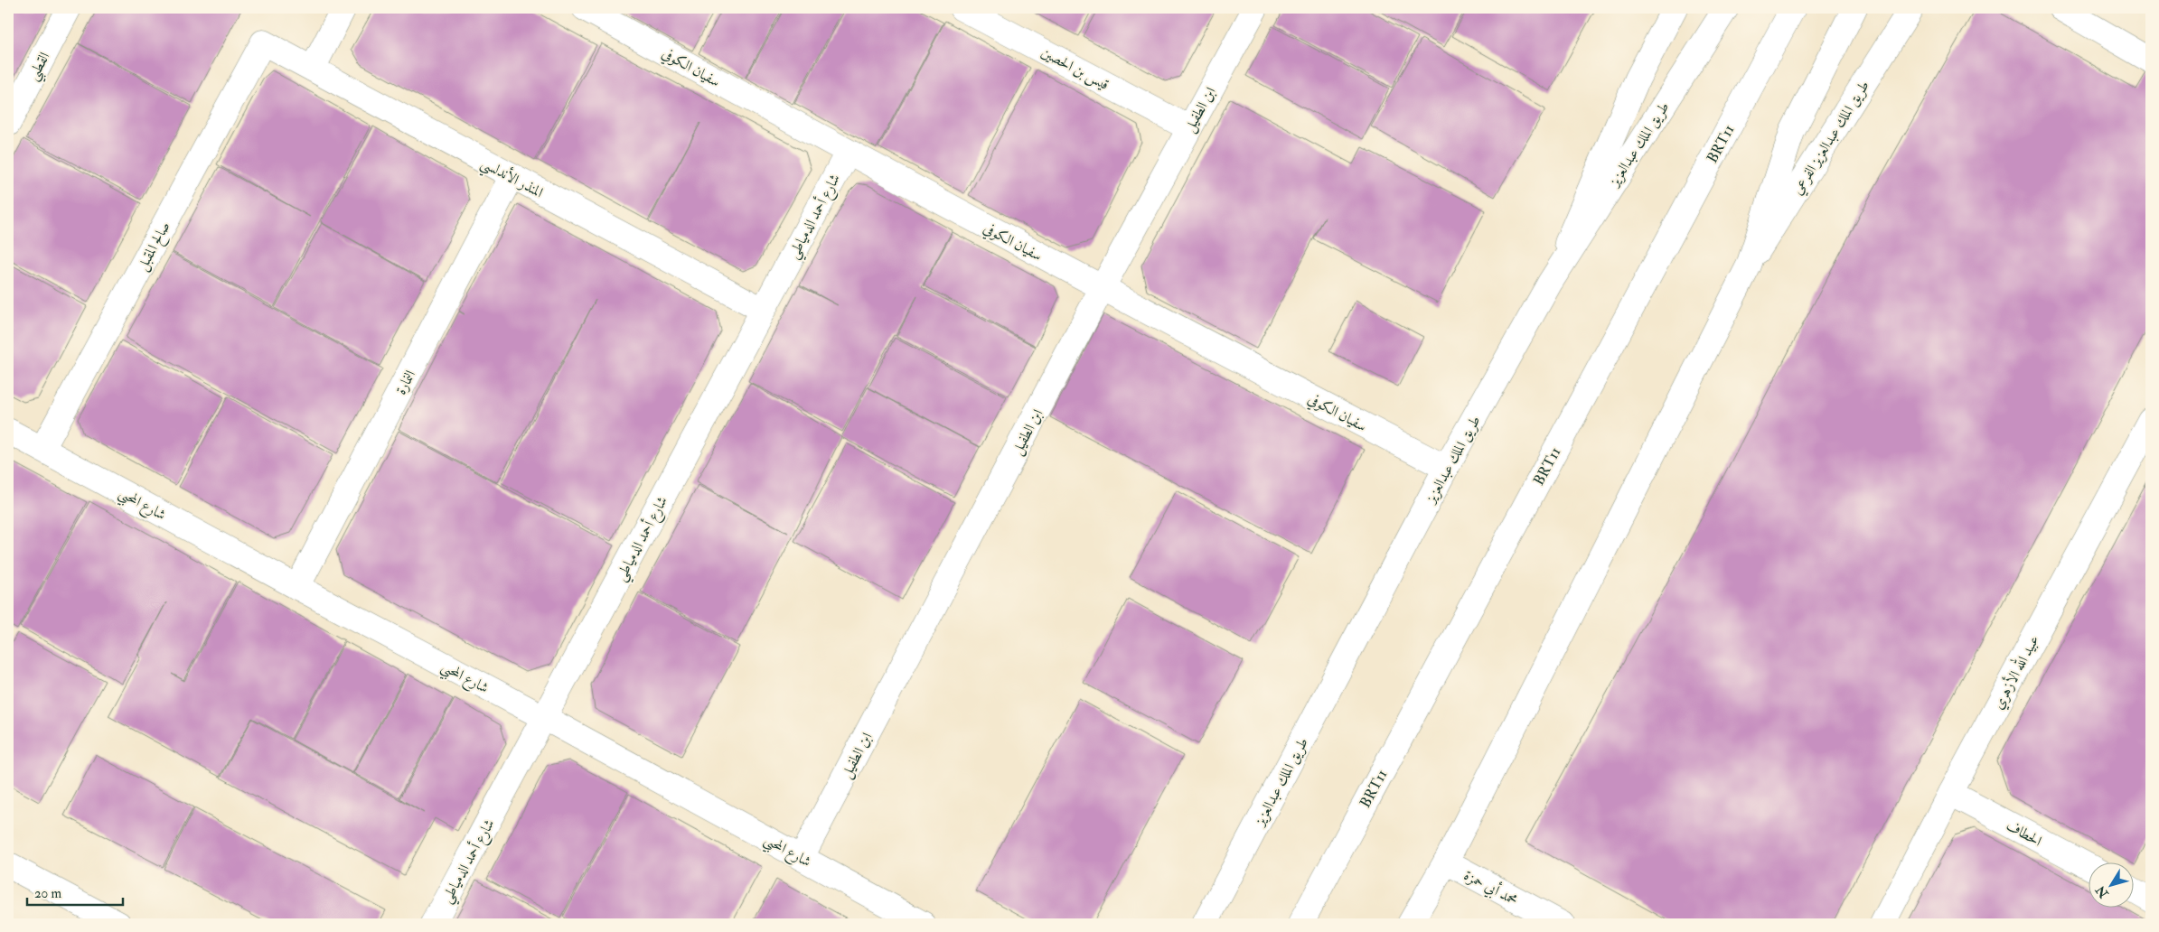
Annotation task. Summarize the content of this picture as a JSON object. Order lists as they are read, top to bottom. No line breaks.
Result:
{"streets":{"street":["القطبي","سفيان الكوفي","قيس بن الحصين","ابن الطفيل","طريق الملك عبدالعزيز الفرعي","طريق الملك عبدالعزيز","BRT11","المنذر الأندلسي","شارع أحمد الدمياطي","صالح المقبل","النمارة","شارع المحبي","عبيد الله الأزهري","الحطاف","محمد أبي حمزة"]},"crossings":[["سفيان الكوفي","ابن الطفيل"],["سفيان الكوفي","طريق الملك عبدالعزيز"],["سفيان الكوفي","شارع أحمد الدمياطي"],["قيس بن الحصين","ابن الطفيل"],["ابن الطفيل","شارع المحبي"],["المنذر الأندلسي","شارع أحمد الدمياطي"],["المنذر الأندلسي","صالح المقبل"],["المنذر الأندلسي","النمارة"],["شارع أحمد الدمياطي","شارع المحبي"],["صالح المقبل","شارع المحبي"],["النمارة","شارع المحبي"],["عبيد الله الأزهري","الحطاف"]],"scale_bar":"20 m","north":"bottom left"}
